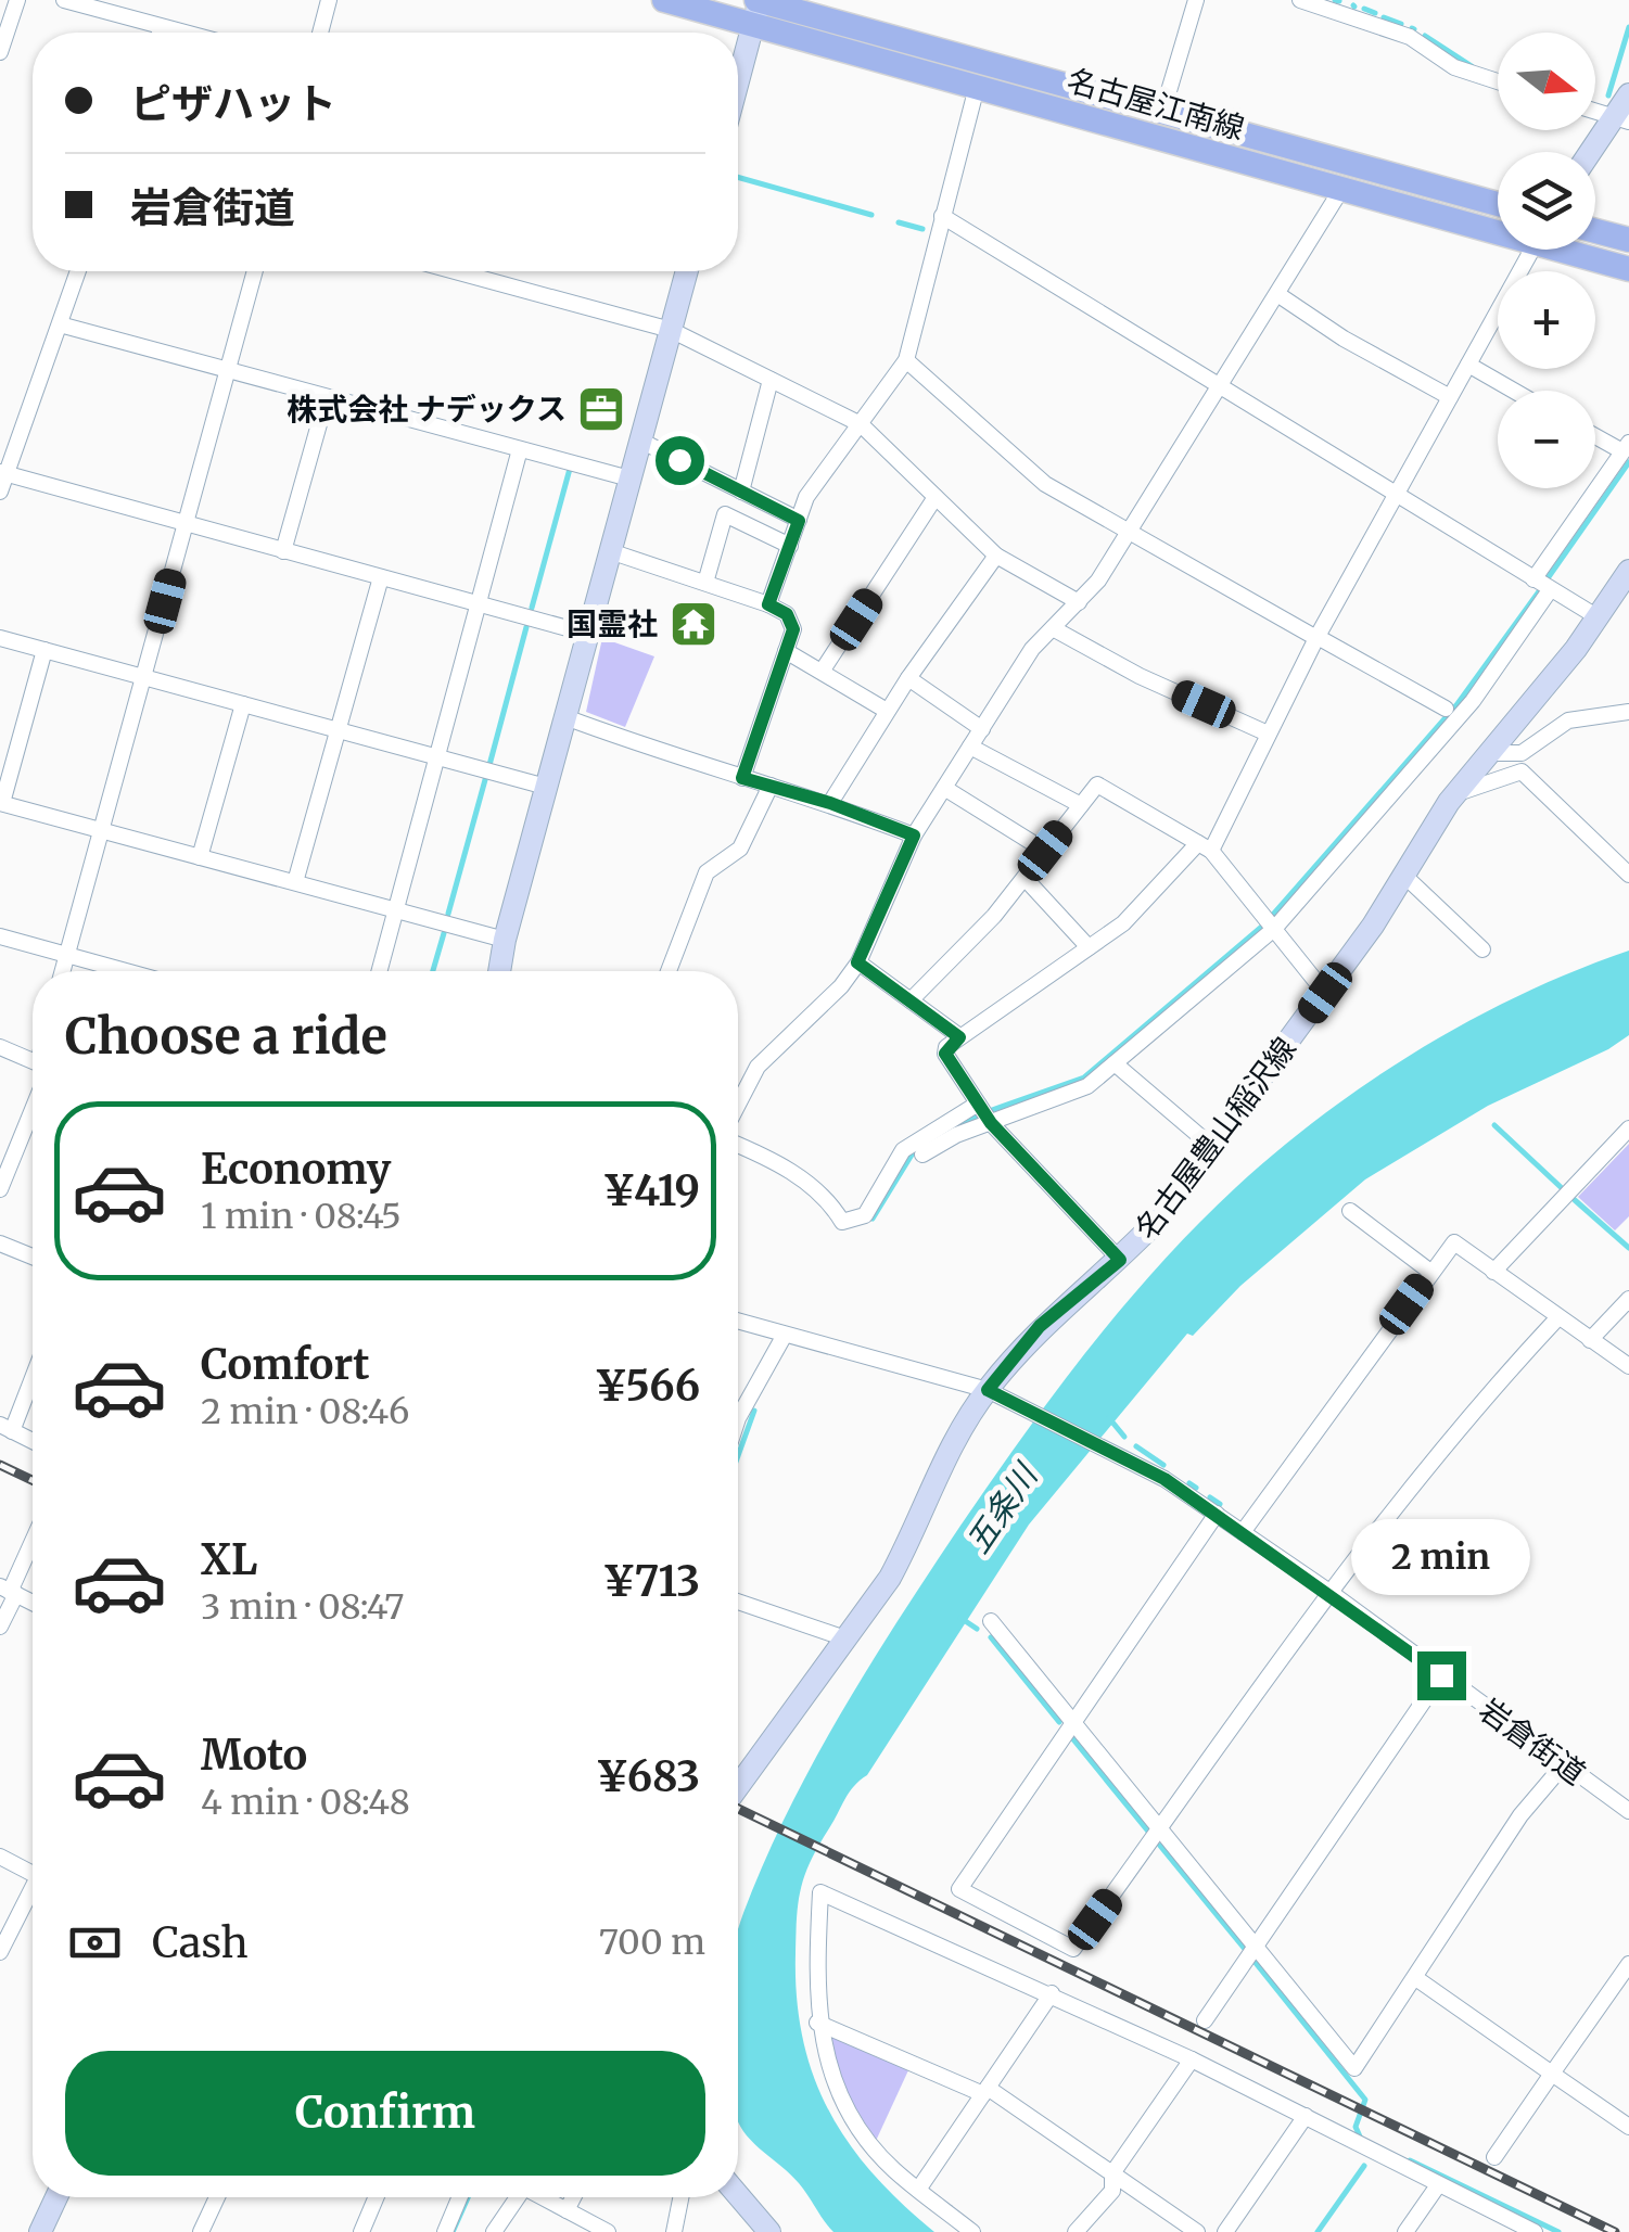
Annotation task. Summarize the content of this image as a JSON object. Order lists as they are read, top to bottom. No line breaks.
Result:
{"streets":{"main road":["名古屋江南線","名古屋豊山稲沢線"],"street":["岩倉街道"]},"crossings":[["名古屋豊山稲沢線","岩倉街道"]],"water":["五条川"],"places":{"office":["株式会社 ナデックス"],"temple":["国霊社"]},"north":"right","page":{"map_buttons":["+","−"],"banner":["ピザハット","岩倉街道"],"heading":"Choose a ride","list":[{"name":"Economy","note":"1 min · 08:45","value":"¥419"},{"name":"Comfort","note":"2 min · 08:46","value":"¥566"},{"name":"XL","note":"3 min · 08:47","value":"¥713"},{"name":"Moto","note":"4 min · 08:48","value":"¥683"}],"bubble":"2 min","pay":["Cash","700 m"],"buttons":"Confirm"}}
